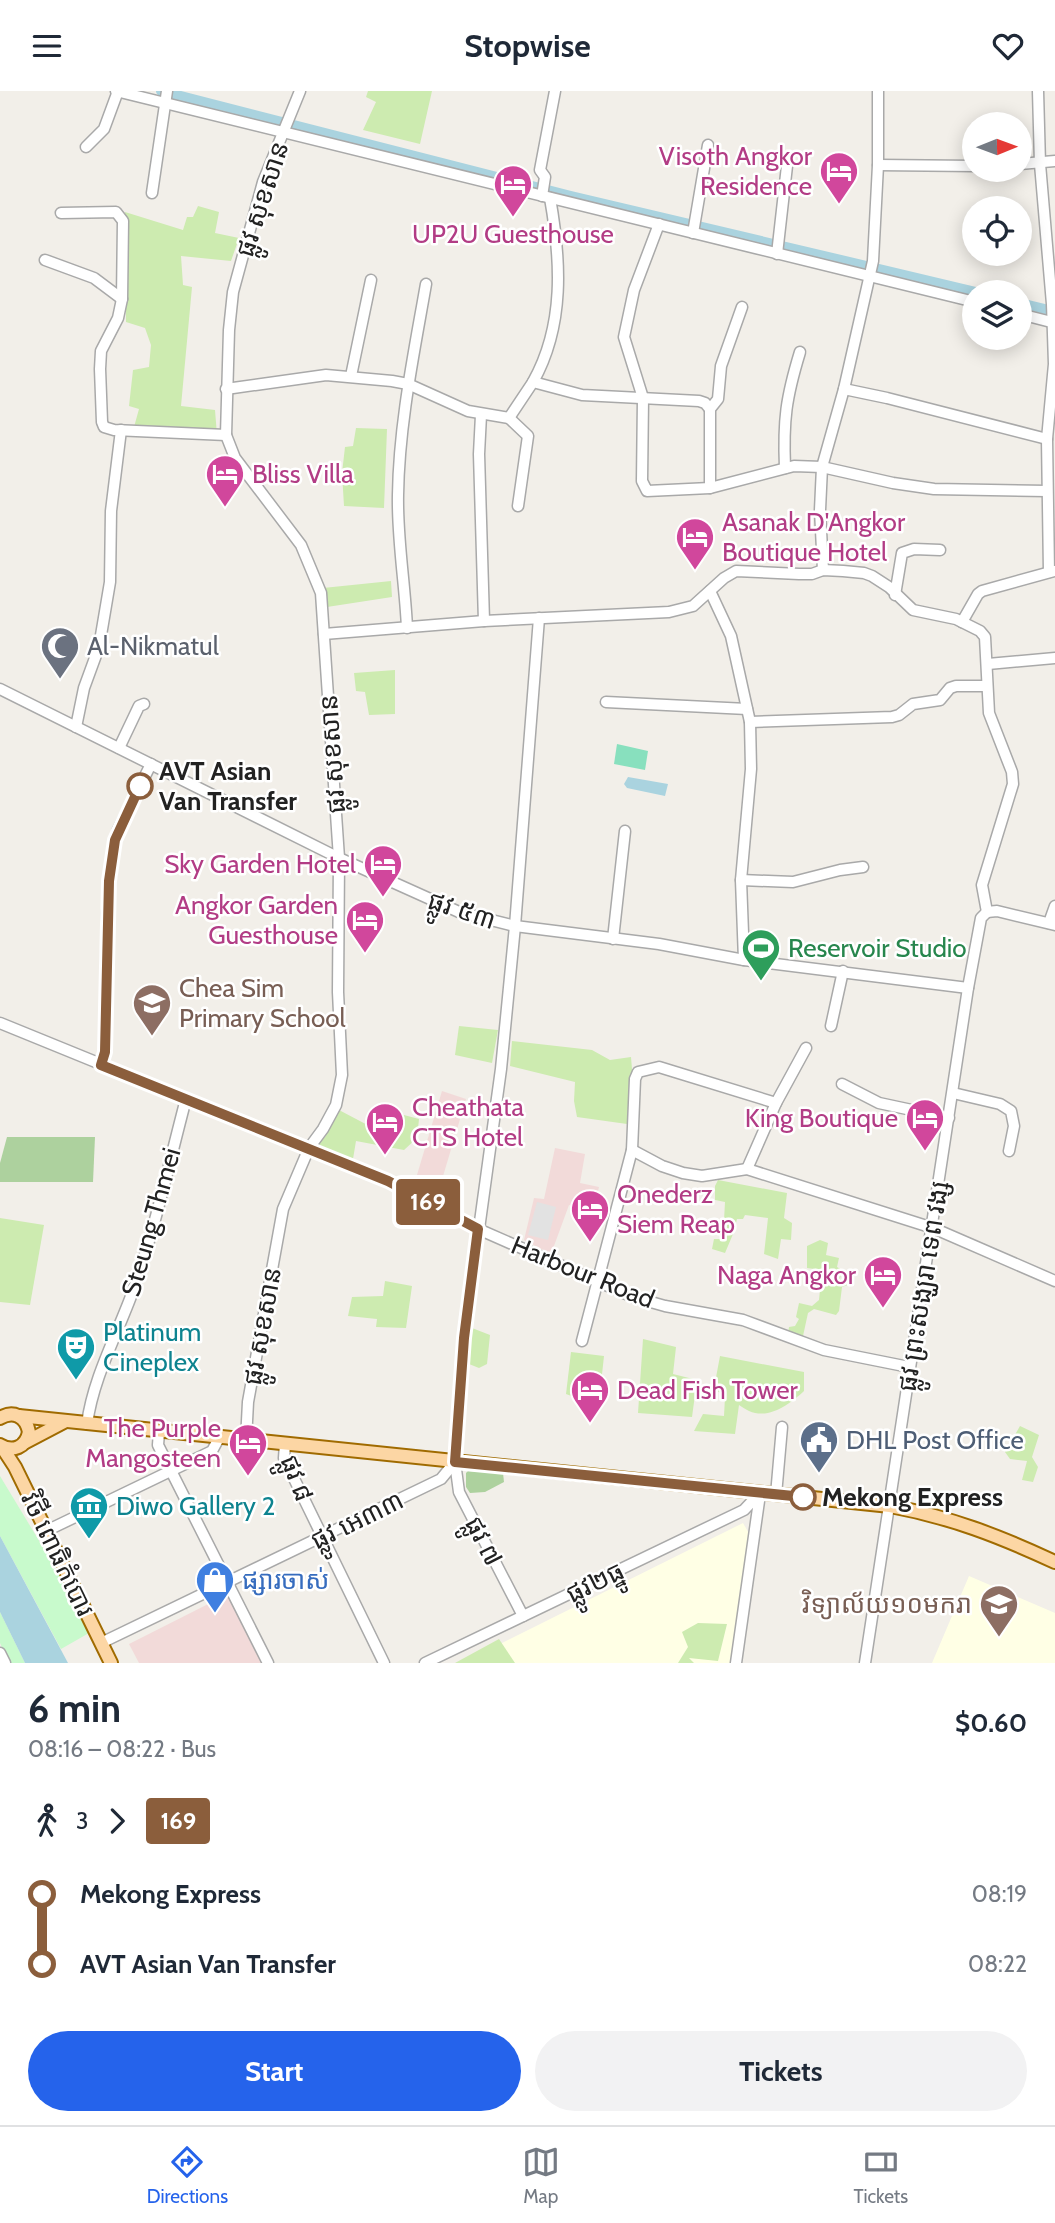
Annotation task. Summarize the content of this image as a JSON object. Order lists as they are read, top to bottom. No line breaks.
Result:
{"streets":{"main road":["វិថី ពោធិកំបោរ"],"street":["ផ្លូវ សុខសាន","ផ្លូវ ៥៣","Steung Thmei","Harbour Road","ផ្លូវ ព្រះសង្ឃរា ទេព វង្ស","ផ្លូវ ៨","ផ្លូវ អេ៣៣","ផ្លូវ ៧","ផ្លូវ២ធ្នូ"]},"crossings":[["ផ្លូវ សុខសាន","ផ្លូវ ៥៣"],["ផ្លូវ សុខសាន","Harbour Road"],["ផ្លូវ ៥៣","ផ្លូវ ព្រះសង្ឃរា ទេព វង្ស"],["ផ្លូវ ៥៣","ផ្លូវ ៧"],["Steung Thmei","Harbour Road"],["Harbour Road","ផ្លូវ ព្រះសង្ឃរា ទេព វង្ស"],["Harbour Road","ផ្លូវ ៧"],["ផ្លូវ ៨","ផ្លូវ អេ៣៣"],["ផ្លូវ អេ៣៣","ផ្លូវ ៧"],["ផ្លូវ អេ៣៣","វិថី ពោធិកំបោរ"],["ផ្លូវ ៧","ផ្លូវ២ធ្នូ"]],"places":{"hotel":["Visoth Angkor Residence","UP2U Guesthouse","Bliss Villa","Asanak D'Angkor Boutique Hotel","Sky Garden Hotel","Angkor Garden Guesthouse","King Boutique","Cheathata CTS Hotel","Onederz Siem Reap","Naga Angkor","Dead Fish Tower","The Purple Mangosteen"],"mosque":["Al-Nikmatul"],"other":["AVT Asian Van Transfer","Mekong Express"],"sports":["Reservoir Studio"],"school or university":["Chea Sim Primary School","វិទ្យាល័យ១០មករា"],"theatre":["Platinum Cineplex"],"public building":["DHL Post Office"],"museum":["Diwo Gallery 2"],"shop":["ផ្សារចាស់"]},"lines":["bus line 169"],"north":"right","page":{"header":"Stopwise","on_map":"169","heading":["6 min","08:16 – 08:22 · Bus","$0.60"],"legs":["3","169"],"list":[{"name":"Mekong Express","value":"08:19"},{"name":"AVT Asian Van Transfer","value":"08:22"}],"buttons":["Start","Tickets"],"tabs":["Directions","Map","Tickets"]}}
